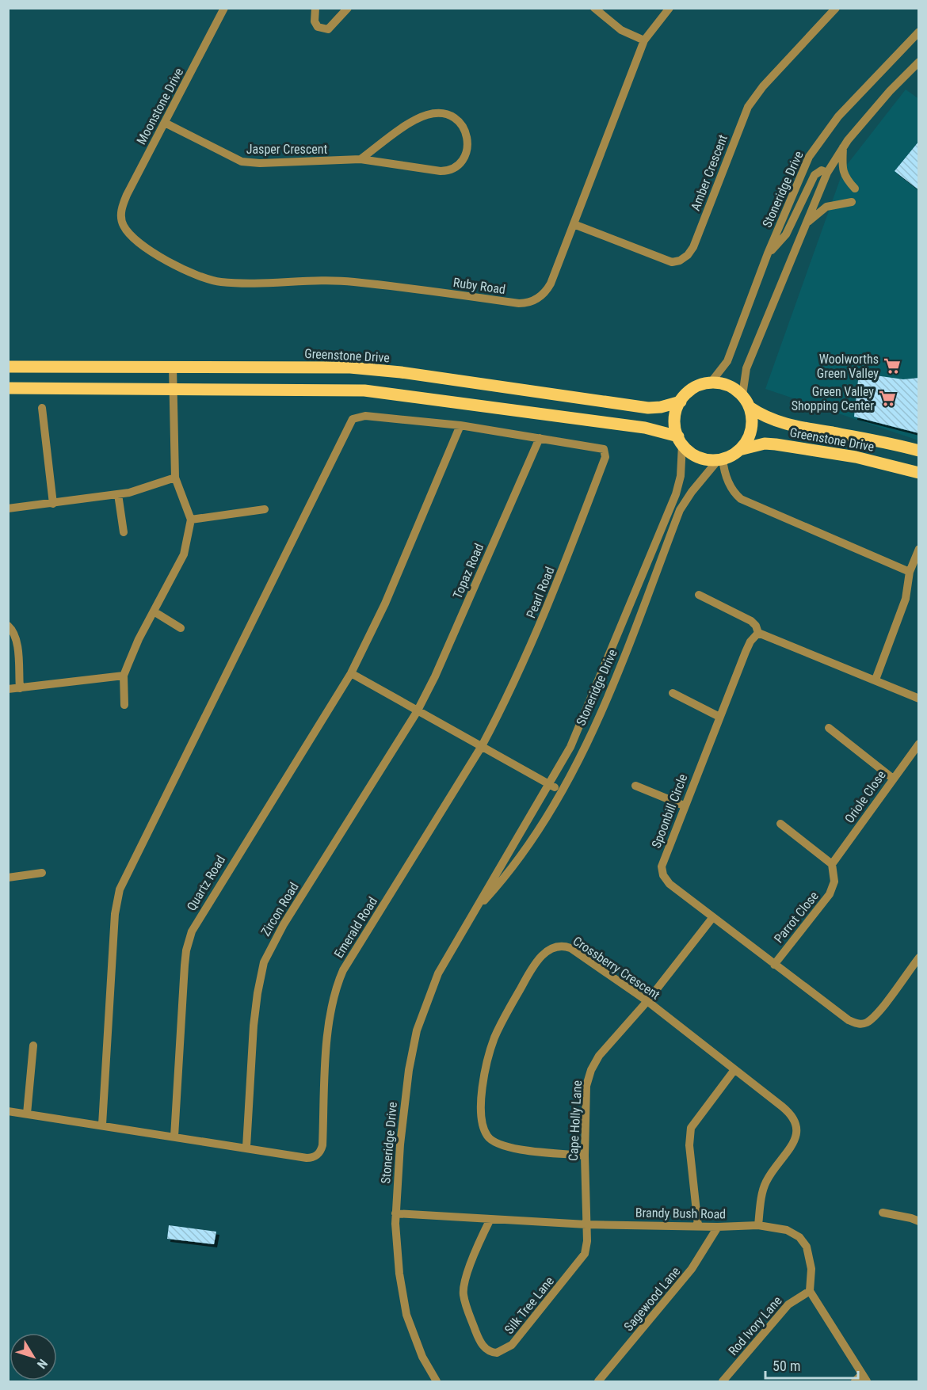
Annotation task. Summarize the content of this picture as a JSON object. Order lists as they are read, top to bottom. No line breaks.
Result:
{"streets":{"main road":["Greenstone Drive"],"street":["Moonstone Drive","Jasper Crescent","Amber Crescent","Stoneridge Drive","Ruby Road","Topaz Road","Pearl Road","Oriole Close","Spoonbill Circle","Quartz Road","Zircon Road","Parrot Close","Emerald Road","Crossberry Crescent","Cape Holly Lane","Brandy Bush Road","Sagewood Lane","Silk Tree Lane","Rod Ivory Lane"]},"crossings":[["Moonstone Drive","Jasper Crescent"],["Moonstone Drive","Ruby Road"],["Amber Crescent","Ruby Road"],["Stoneridge Drive","Greenstone Drive"],["Stoneridge Drive","Brandy Bush Road"],["Topaz Road","Pearl Road"],["Topaz Road","Zircon Road"],["Pearl Road","Emerald Road"],["Oriole Close","Parrot Close"],["Spoonbill Circle","Parrot Close"],["Spoonbill Circle","Cape Holly Lane"],["Zircon Road","Emerald Road"],["Crossberry Crescent","Cape Holly Lane"],["Crossberry Crescent","Brandy Bush Road"],["Cape Holly Lane","Brandy Bush Road"],["Cape Holly Lane","Silk Tree Lane"],["Brandy Bush Road","Sagewood Lane"],["Brandy Bush Road","Silk Tree Lane"],["Brandy Bush Road","Rod Ivory Lane"]],"places":{"supermarket":["Woolworths Green Valley","Green Valley Shopping Center"]},"scale_bar":"50 m","north":"bottom right"}
